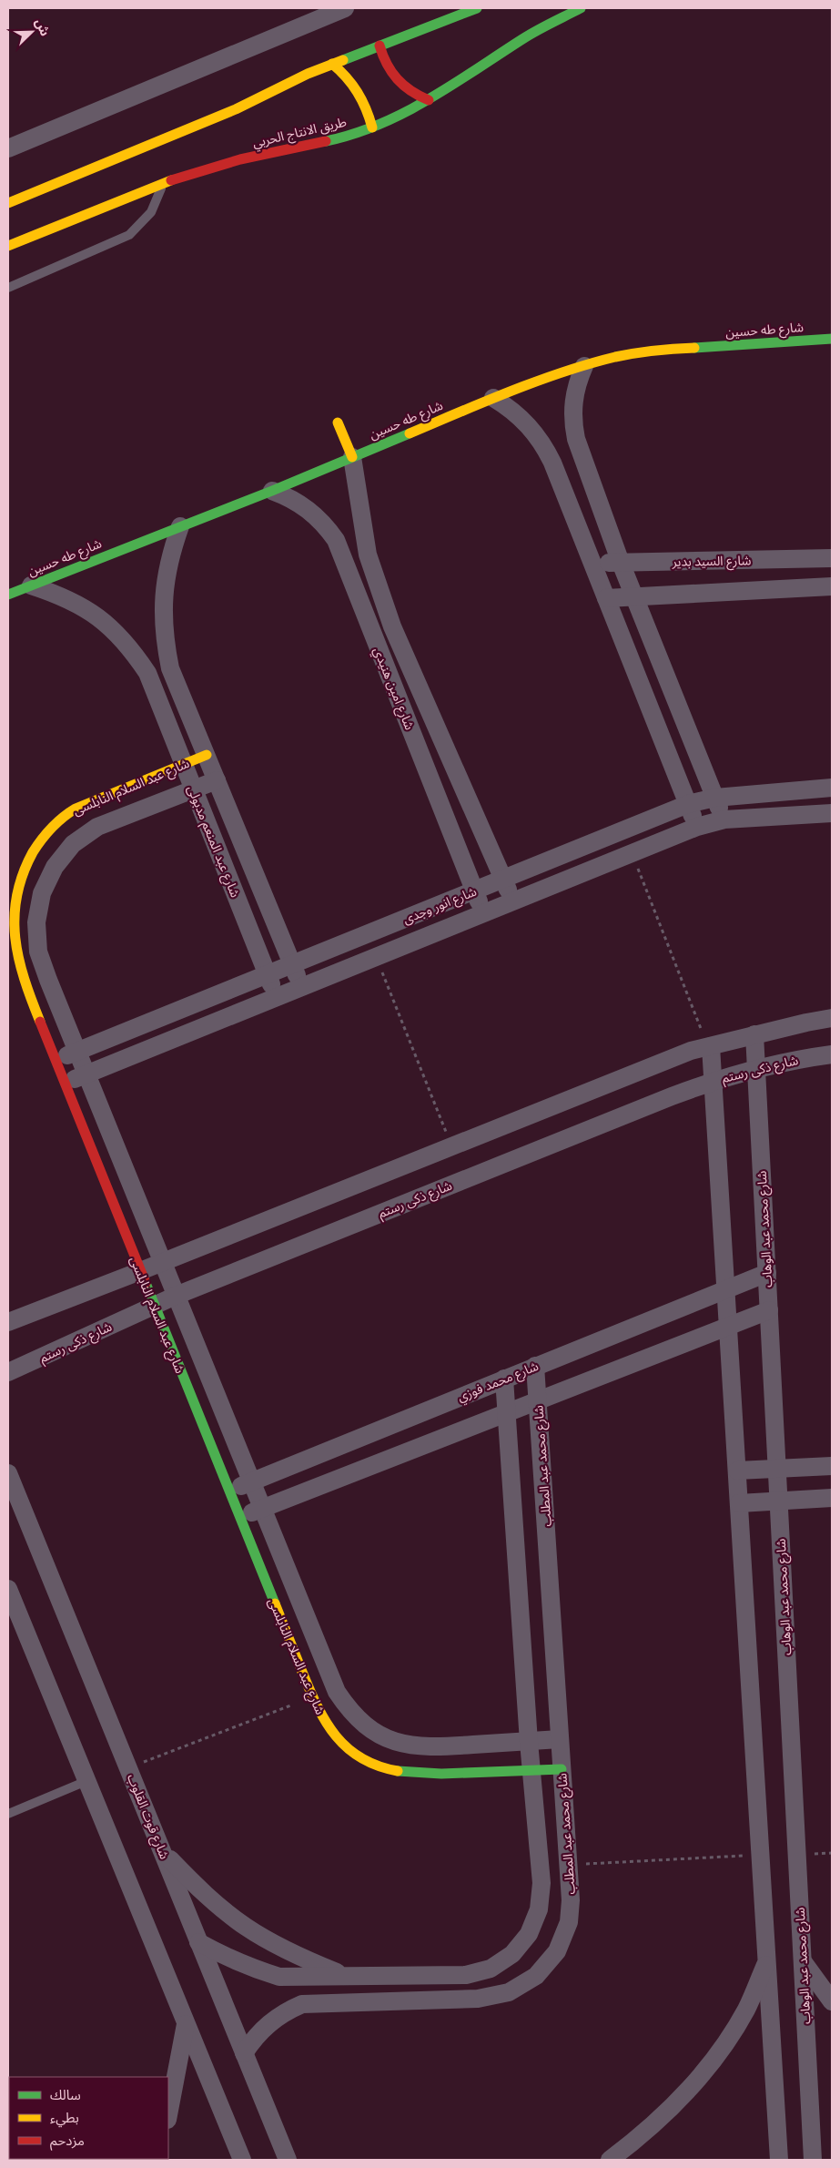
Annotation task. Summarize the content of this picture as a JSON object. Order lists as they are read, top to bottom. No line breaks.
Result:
{"streets":{"street":["طريق الانتاج الحربي","شارع طه حسين","شارع السيد بدير","شارع امين هنيدي","شارع عبد السلام النابلسى","شارع عبد المنعم مدبولى","شارع انور وجدى","شارع ذكى رستم","شارع محمد عبد الوهاب","شارع محمد فوزي","شارع محمد عبد المطلب","شارع قوت القلوب"]},"crossings":[["شارع طه حسين","شارع امين هنيدي"],["شارع طه حسين","شارع عبد المنعم مدبولى"],["شارع امين هنيدي","شارع انور وجدى"],["شارع عبد السلام النابلسى","شارع عبد المنعم مدبولى"],["شارع عبد السلام النابلسى","شارع انور وجدى"],["شارع عبد السلام النابلسى","شارع ذكى رستم"],["شارع عبد السلام النابلسى","شارع محمد فوزي"],["شارع عبد السلام النابلسى","شارع محمد عبد المطلب"],["شارع عبد المنعم مدبولى","شارع انور وجدى"],["شارع ذكى رستم","شارع محمد عبد الوهاب"],["شارع محمد عبد الوهاب","شارع محمد فوزي"],["شارع محمد فوزي","شارع محمد عبد المطلب"],["شارع محمد عبد المطلب","شارع قوت القلوب"]],"legend":["سالك","بطيء","مزدحم"],"north":"top right"}
